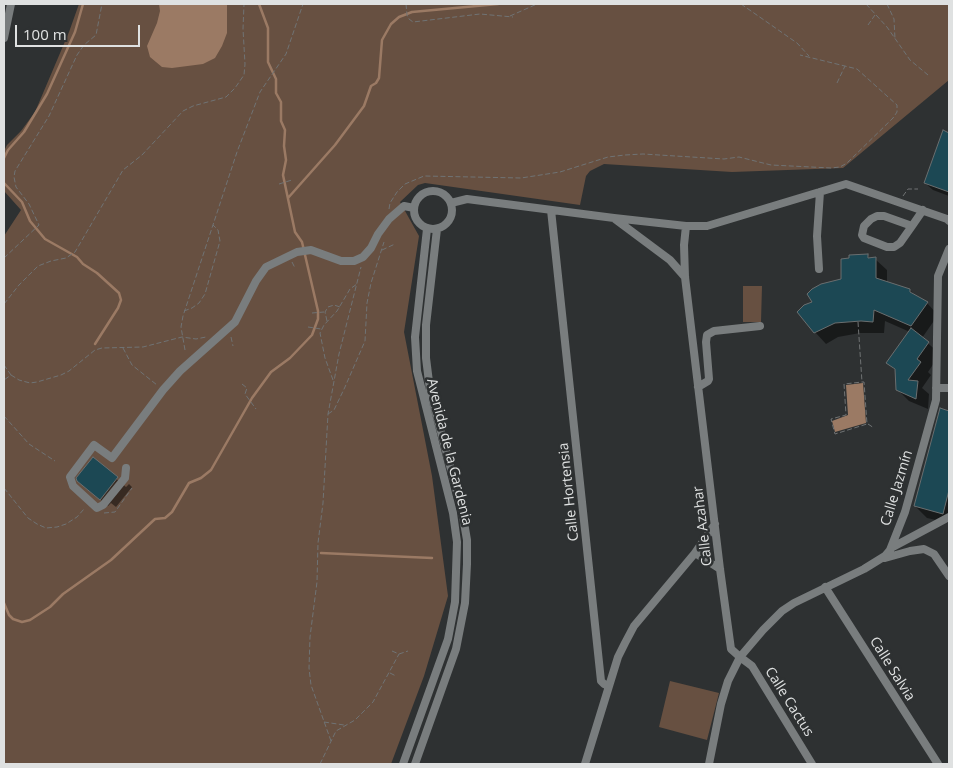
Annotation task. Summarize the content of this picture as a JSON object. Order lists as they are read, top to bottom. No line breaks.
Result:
{"streets":{"street":["Avenida de la Gardenia","Calle Jazmín","Calle Hortensia","Calle Azahar","Calle Salvia","Calle Cactus"]},"crossings":[["Calle Jazmín","Calle Azahar"],["Calle Jazmín","Calle Salvia"],["Calle Jazmín","Calle Cactus"],["Calle Azahar","Calle Cactus"]],"scale_bar":"100 m"}
